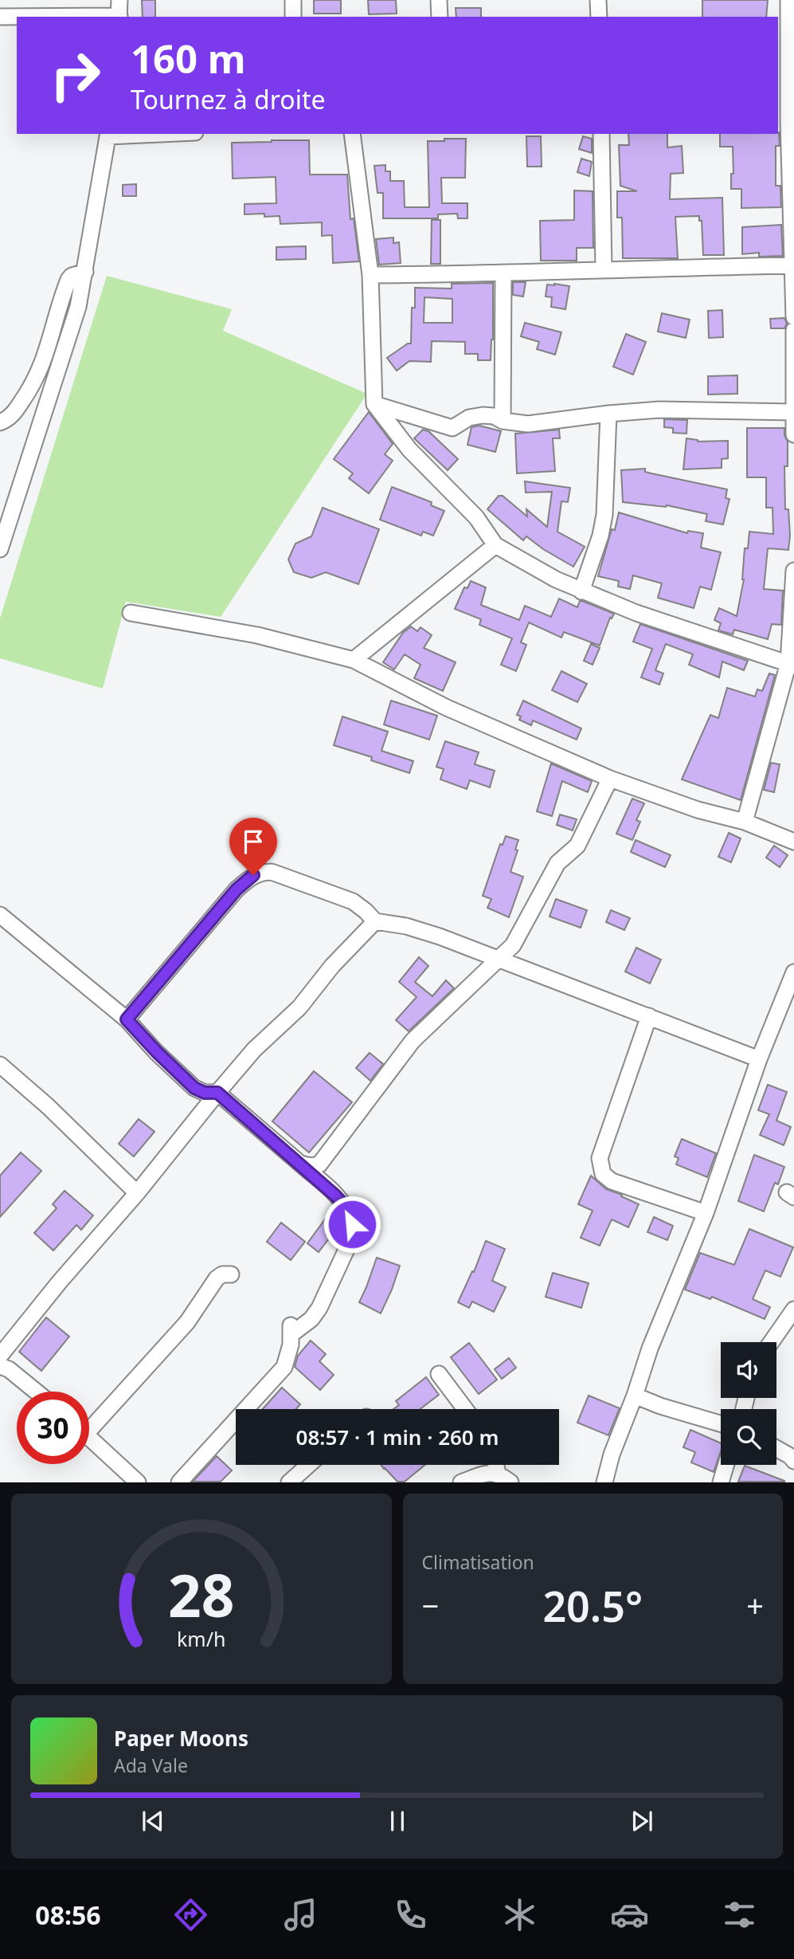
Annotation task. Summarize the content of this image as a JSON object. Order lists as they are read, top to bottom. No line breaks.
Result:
{"page":{"turn":["160 m","Tournez à droite"],"limit":"30","trip":"08:57 · 1 min · 260 m","tile":"Climatisation","heat":["−","20.5°","+"],"song":["Paper Moons","Ada Vale"],"tabs":"08:56","gauge":["28","km/h"]}}
